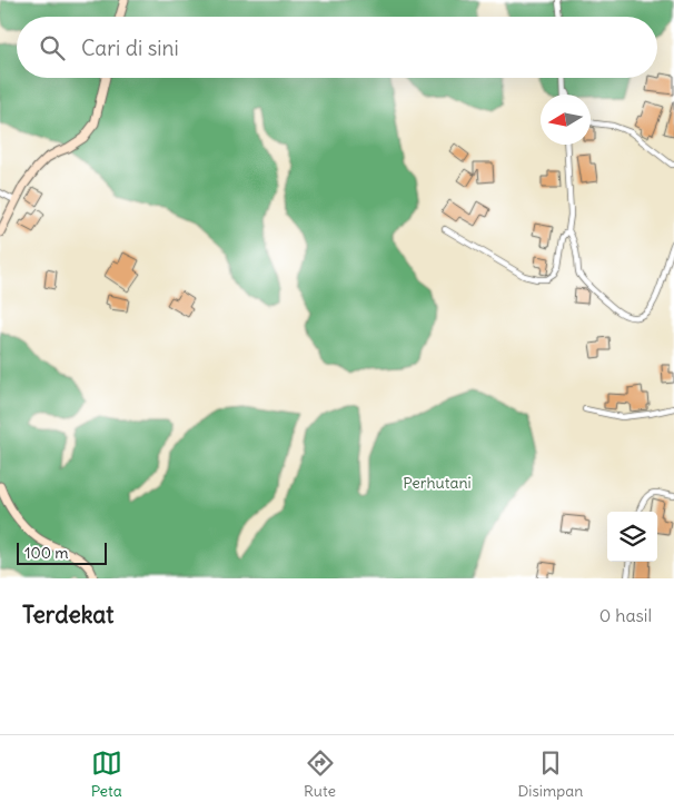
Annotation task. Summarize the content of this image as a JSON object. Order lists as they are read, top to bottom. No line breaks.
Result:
{"parks":["Perhutani"],"scale_bar":"100 m","north":"left","page":{"search":"Cari di sini","scale":"100 m","heading":["Terdekat","0 hasil"],"nav":["Peta","Rute","Disimpan"]}}
